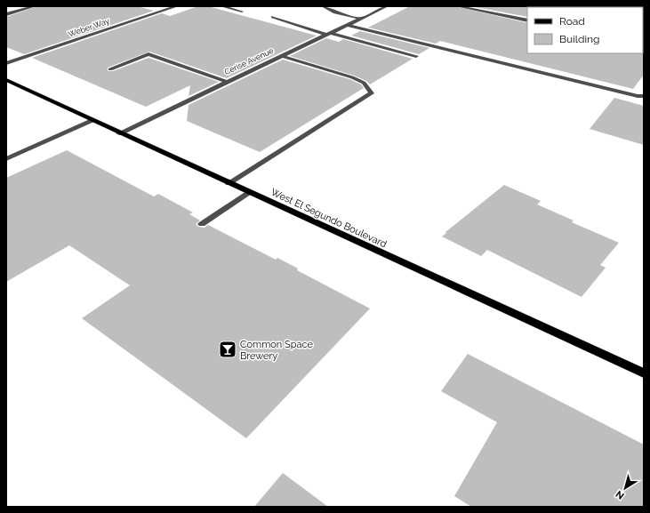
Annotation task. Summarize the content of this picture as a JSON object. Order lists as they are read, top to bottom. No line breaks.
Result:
{"streets":{"main road":["West El Segundo Boulevard"],"street":["Weber Way","Cerise Avenue"]},"crossings":[["Cerise Avenue","West El Segundo Boulevard"]],"places":{"bar":["Common Space Brewery"]},"legend":["Road","Building"],"north":"bottom left"}
